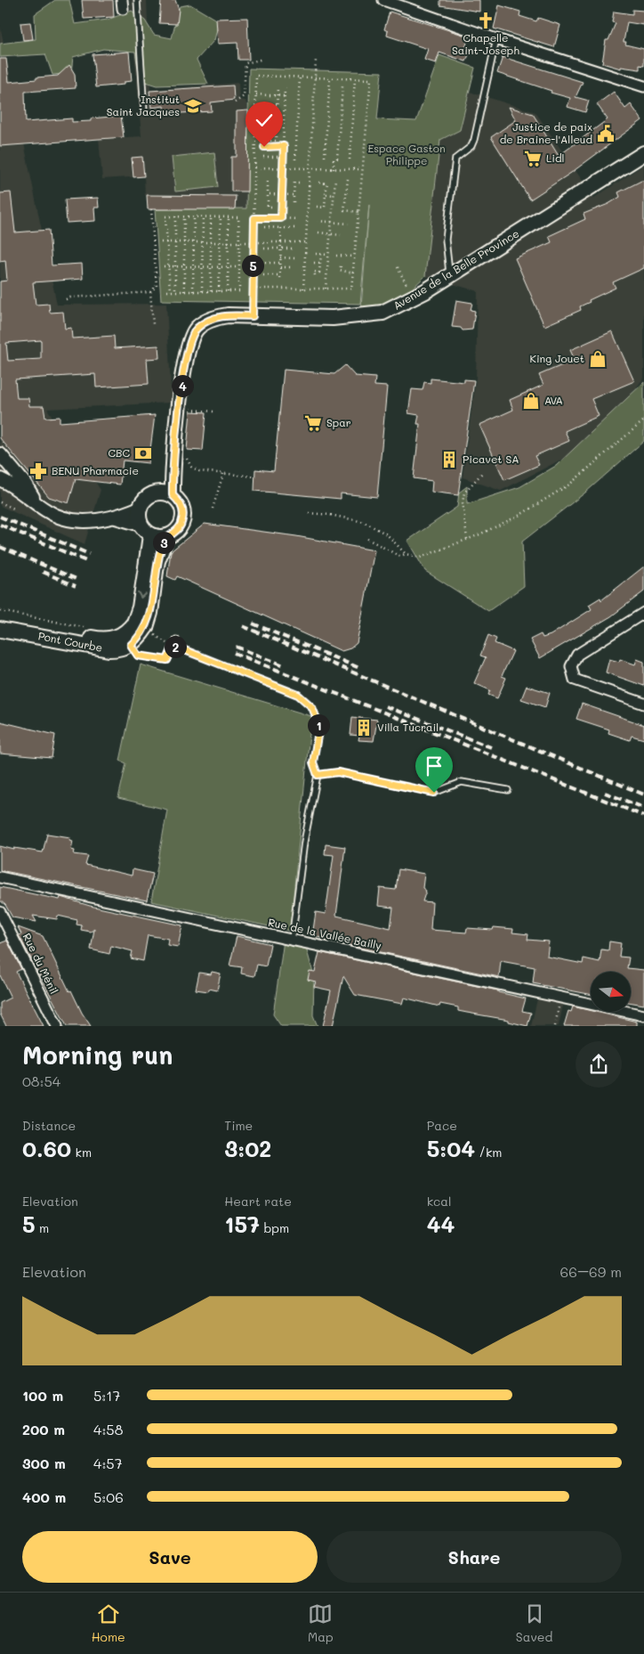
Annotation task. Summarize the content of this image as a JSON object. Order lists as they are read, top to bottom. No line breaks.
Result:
{"streets":{"main road":["Avenue de la Belle Province","Pont Courbe"],"street":["Rue de la Vallée Bailly","Rue du Ménil"]},"parks":["Espace Gaston Philippe"],"places":{"church":["Chapelle Saint-Joseph"],"school or university":["Institut Saint Jacques"],"public building":["Justice de paix de Braine-l'Alleud"],"supermarket":["Lidl","Spar"],"shop":["King Jouet","AVA"],"bank":["CBC"],"building":["Picavet SA","Villa Tucrail"],"pharmacy":["BENU Pharmacie"]},"north":"right","page":{"pins":["5","4","3","2","1"],"heading":["Morning run","08:54"],"stats":[["Distance","0.60 km"],["Time","3:02"],["Pace","5:04 /km"],["Elevation","5 m"],["Heart rate","157 bpm"],["kcal","44"]],"chart":["Elevation","66–69 m"],"list":[{"name":"100 m","note":"5:17"},{"name":"200 m","note":"4:58"},{"name":"300 m","note":"4:57"},{"name":"400 m","note":"5:06"}],"buttons":["Save","Share"],"tabs":["Home","Map","Saved"]}}
